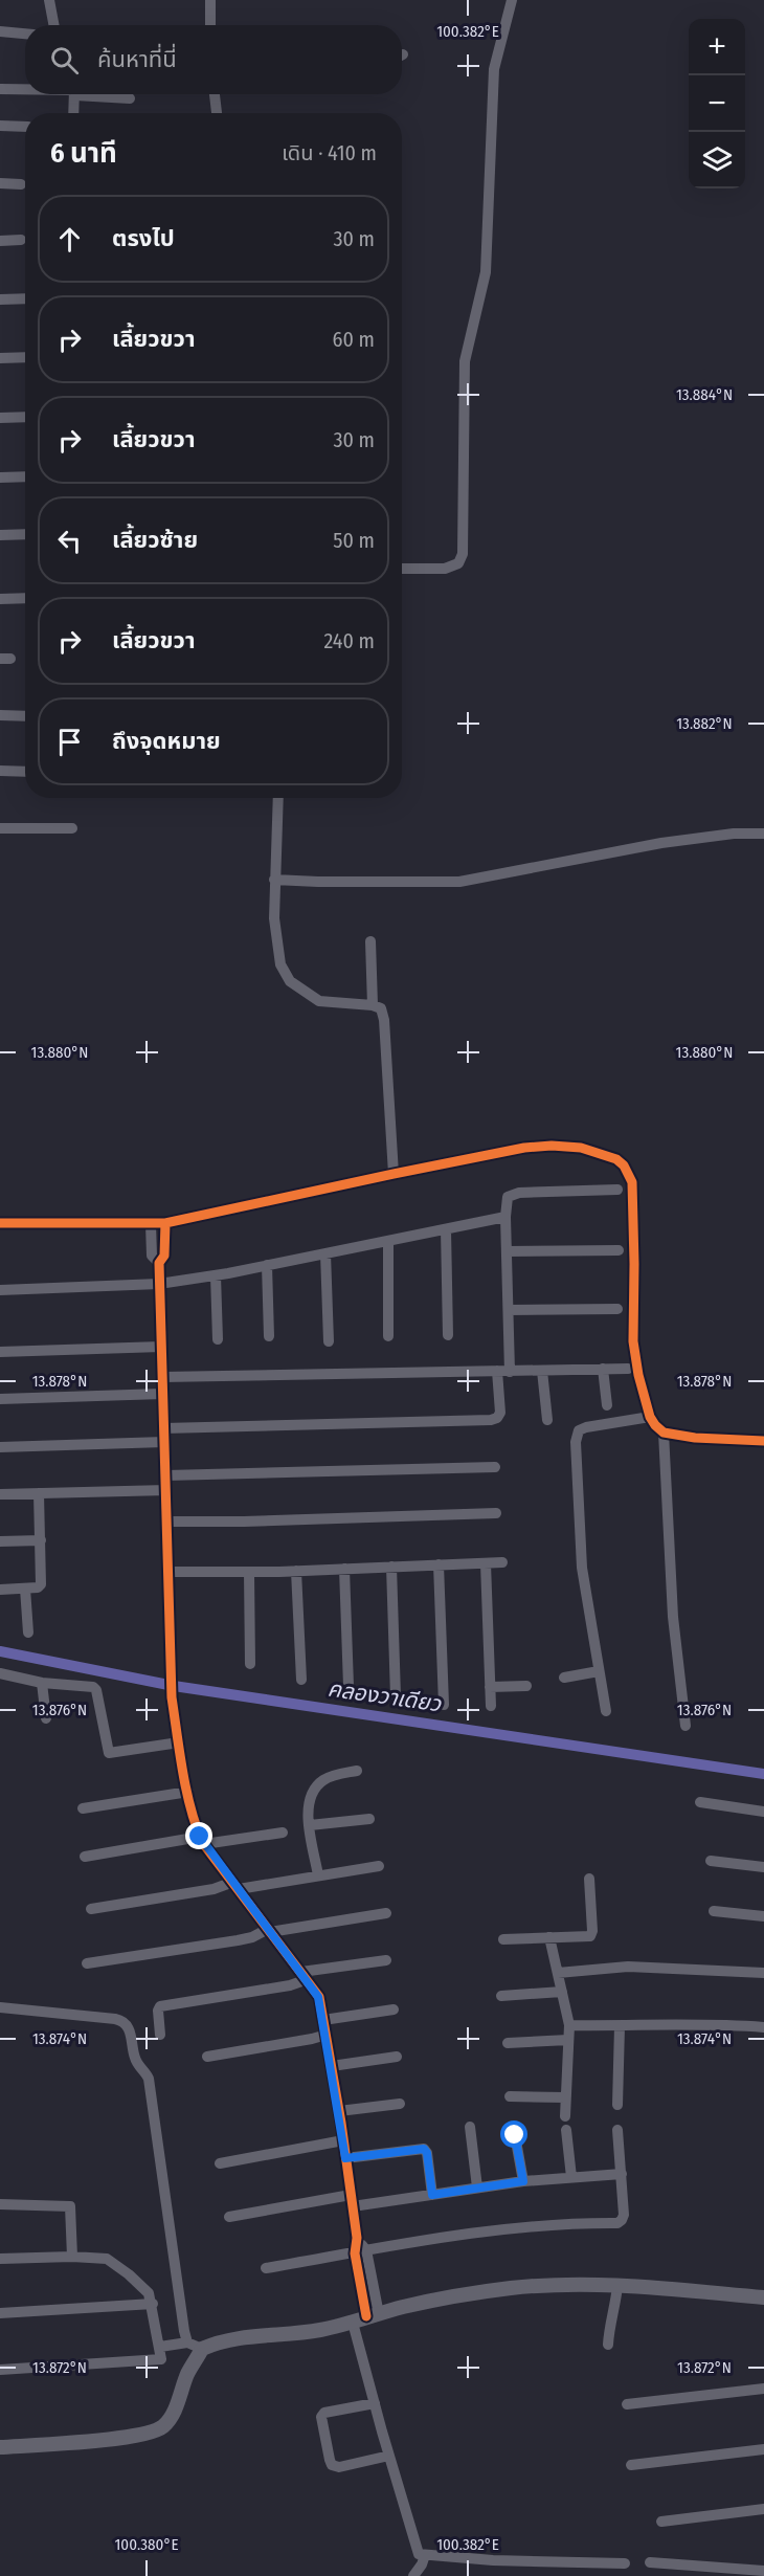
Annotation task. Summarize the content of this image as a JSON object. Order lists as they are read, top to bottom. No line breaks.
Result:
{"water":["คลองวาเดียว"],"page":{"map_buttons":["+","−"],"search":"ค้นหาที่นี่","heading":["6 นาที","เดิน · 410 m"],"list":[["ตรงไป","30 m"],["เลี้ยวขวา","60 m"],["เลี้ยวขวา","30 m"],["เลี้ยวซ้าย","50 m"],["เลี้ยวขวา","240 m"],"ถึงจุดหมาย"]},"coordinates":["100.382°E","13.884°N","13.882°N","13.880°N","13.878°N","13.876°N","13.874°N","13.872°N","100.380°E"]}
